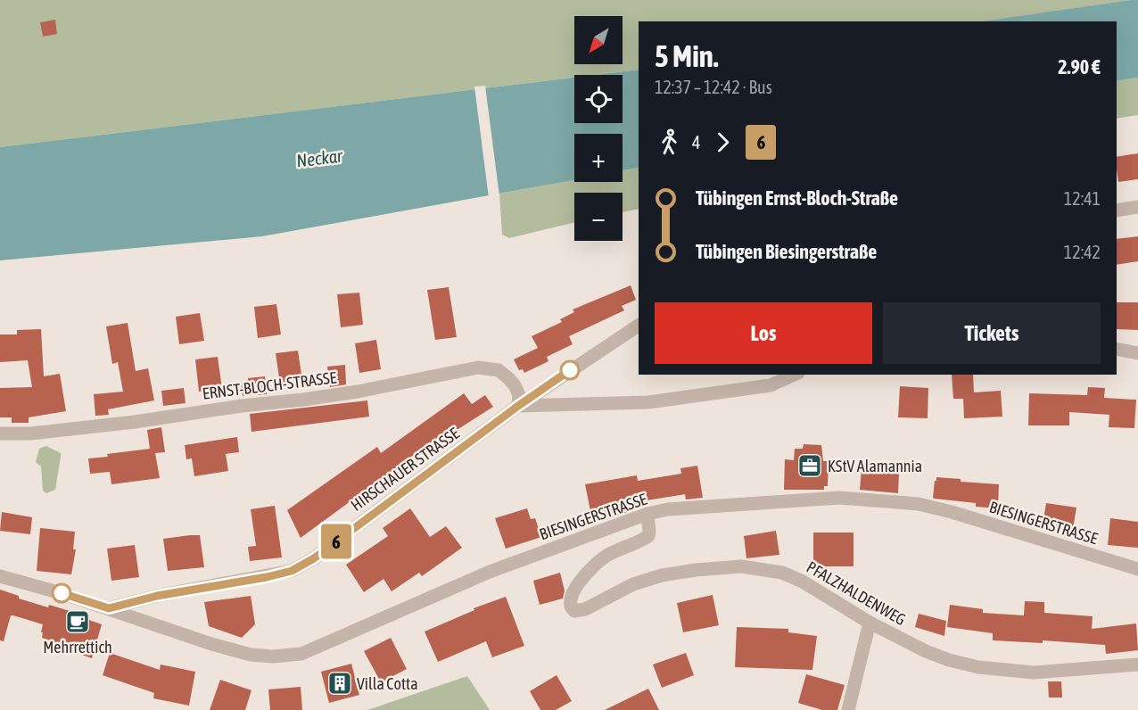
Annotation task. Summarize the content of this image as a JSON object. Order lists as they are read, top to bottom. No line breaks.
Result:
{"streets":{"street":["ERNST-BLOCH-STRASSE","HIRSCHAUER STRASSE","BIESINGERSTRASSE","PFALZHALDENWEG"]},"crossings":[["ERNST-BLOCH-STRASSE","HIRSCHAUER STRASSE"],["HIRSCHAUER STRASSE","BIESINGERSTRASSE"],["BIESINGERSTRASSE","PFALZHALDENWEG"]],"water":["Neckar"],"places":{"office":["KStV Alamannia"],"cafe":["Mehrrettich"],"building":["Villa Cotta"]},"lines":["bus line 6"],"north":"bottom left","page":{"on_map":"6","map_buttons":["+","−"],"heading":["5 Min.","12:37 – 12:42 · Bus","2.90 €"],"legs":["4","6"],"list":[{"name":"Tübingen Ernst-Bloch-Straße","value":"12:41"},{"name":"Tübingen Biesingerstraße","value":"12:42"}],"buttons":["Los","Tickets"]}}
